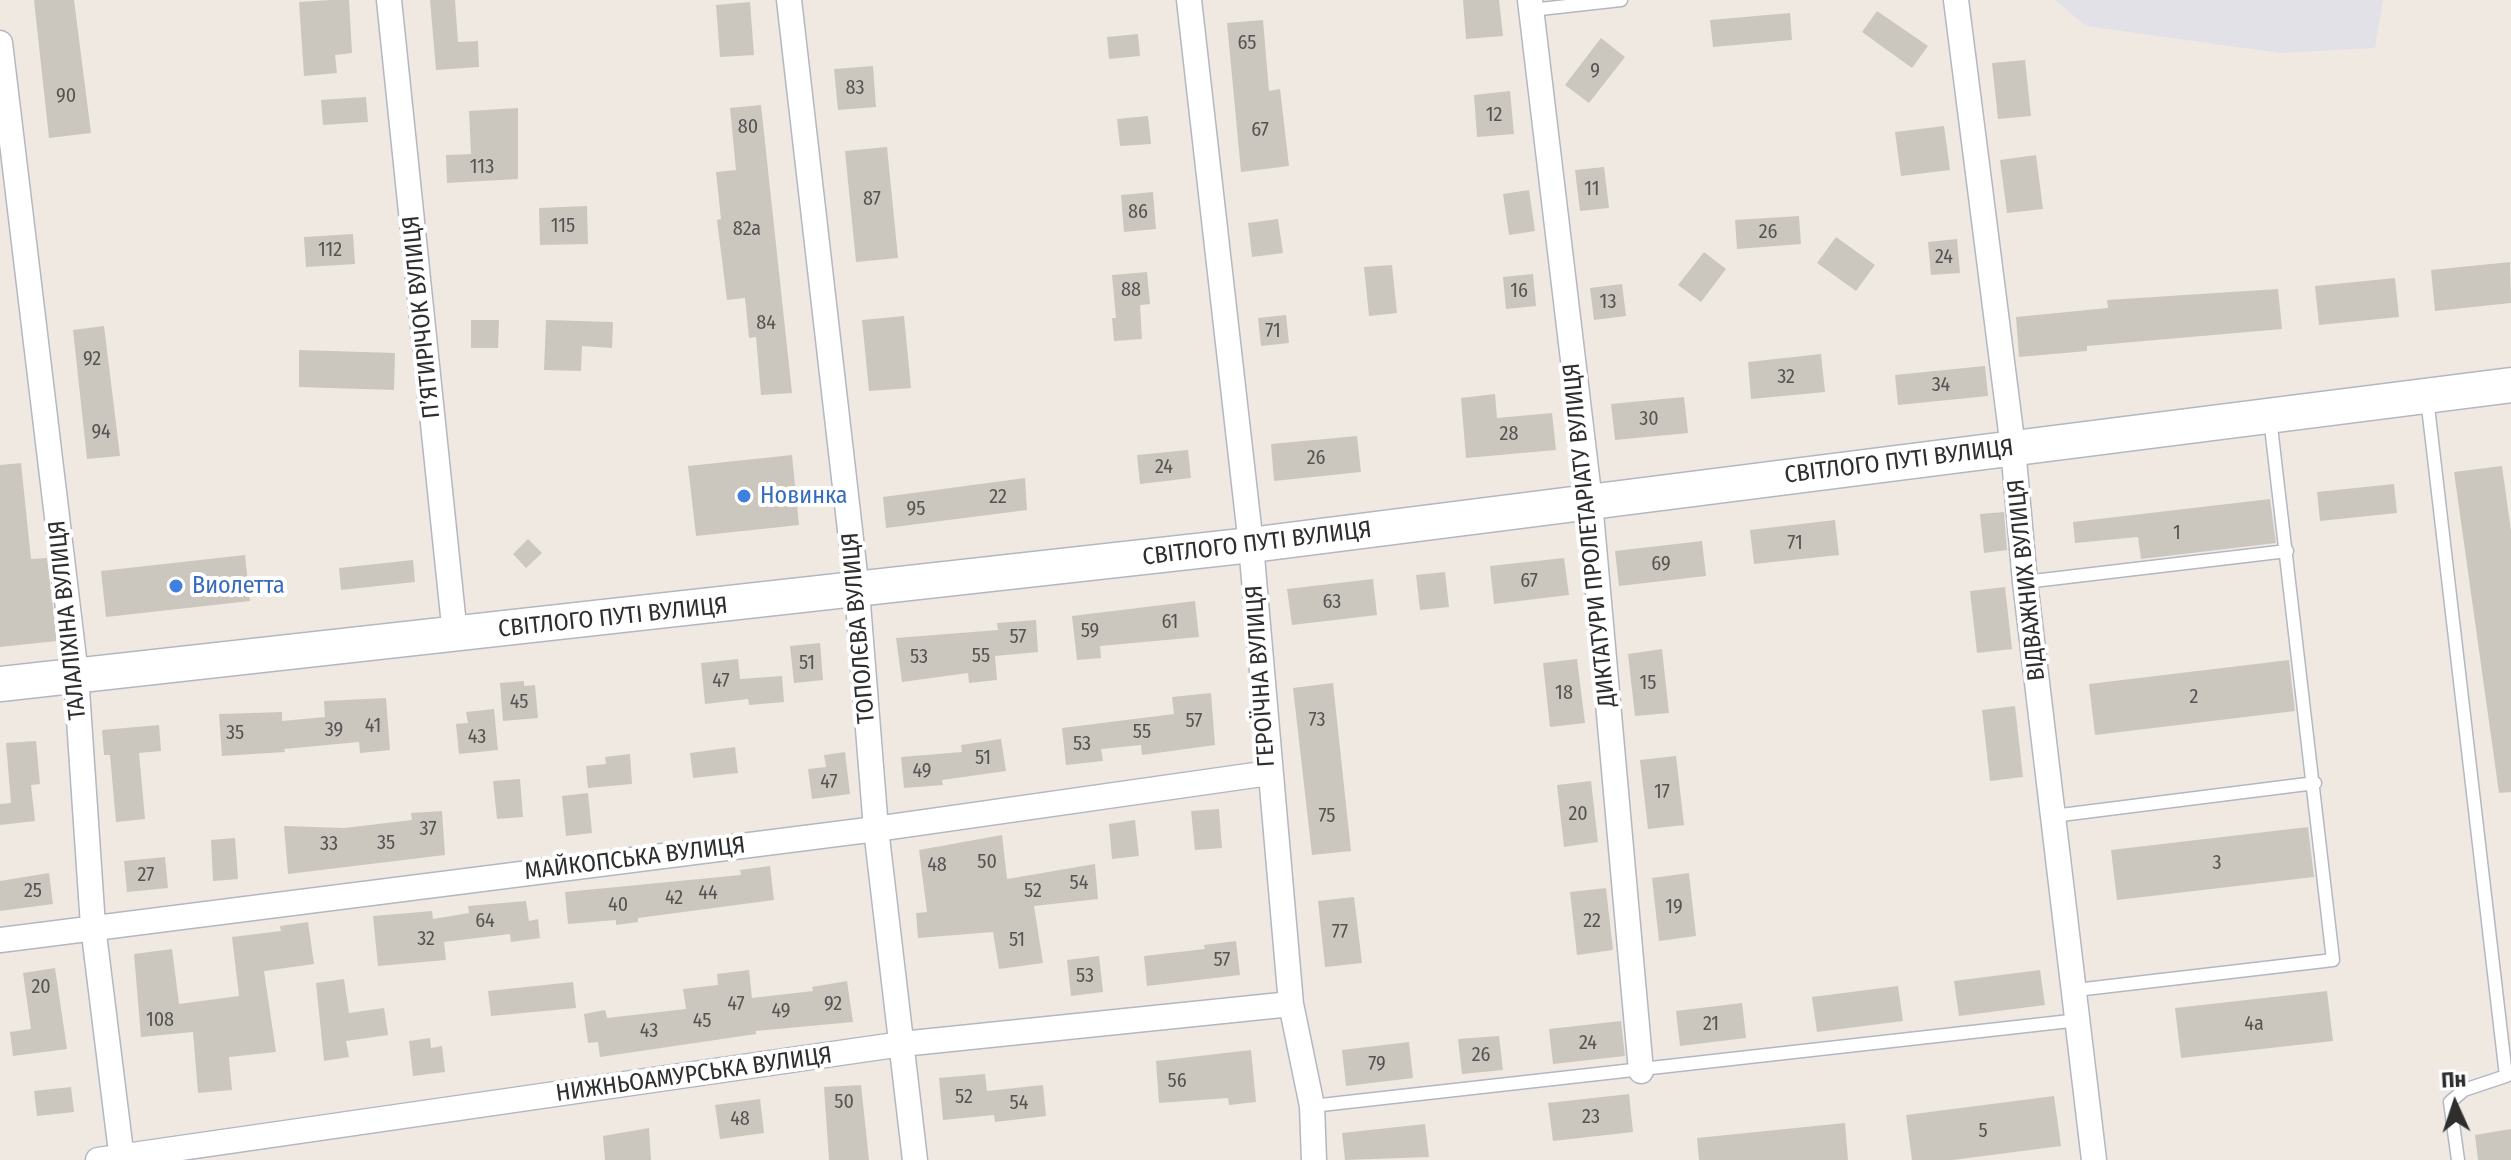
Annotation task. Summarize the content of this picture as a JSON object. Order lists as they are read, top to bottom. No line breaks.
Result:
{"streets":{"main road":["СВІТЛОГО ПУТІ ВУЛИЦЯ"],"street":["П’ЯТИРІЧОК ВУЛИЦЯ","ДИКТАТУРИ ПРОЛЕТАРІАТУ ВУЛИЦЯ","ВІДВАЖНИХ ВУЛИЦЯ","ТАЛАЛІХІНА ВУЛИЦЯ","ТОПОЛЄВА ВУЛИЦЯ","ГЕРОЇЧНА ВУЛИЦЯ","МАЙКОПСЬКА ВУЛИЦЯ","НИЖНЬОАМУРСЬКА ВУЛИЦЯ"]},"crossings":[["П’ЯТИРІЧОК ВУЛИЦЯ","СВІТЛОГО ПУТІ ВУЛИЦЯ"],["СВІТЛОГО ПУТІ ВУЛИЦЯ","ДИКТАТУРИ ПРОЛЕТАРІАТУ ВУЛИЦЯ"],["СВІТЛОГО ПУТІ ВУЛИЦЯ","ВІДВАЖНИХ ВУЛИЦЯ"],["СВІТЛОГО ПУТІ ВУЛИЦЯ","ТАЛАЛІХІНА ВУЛИЦЯ"],["СВІТЛОГО ПУТІ ВУЛИЦЯ","ТОПОЛЄВА ВУЛИЦЯ"],["СВІТЛОГО ПУТІ ВУЛИЦЯ","ГЕРОЇЧНА ВУЛИЦЯ"],["ТАЛАЛІХІНА ВУЛИЦЯ","МАЙКОПСЬКА ВУЛИЦЯ"],["ТАЛАЛІХІНА ВУЛИЦЯ","НИЖНЬОАМУРСЬКА ВУЛИЦЯ"],["ТОПОЛЄВА ВУЛИЦЯ","МАЙКОПСЬКА ВУЛИЦЯ"],["ТОПОЛЄВА ВУЛИЦЯ","НИЖНЬОАМУРСЬКА ВУЛИЦЯ"],["ГЕРОЇЧНА ВУЛИЦЯ","МАЙКОПСЬКА ВУЛИЦЯ"],["ГЕРОЇЧНА ВУЛИЦЯ","НИЖНЬОАМУРСЬКА ВУЛИЦЯ"]],"places":["Новинка","Виолетта"],"house_numbers":["65","9","83","90","12","80","67","113","11","87","86","115","82а","26","112","24","88","16","13","84","71","92","32","34","30","94","28","26","24","22","95","1","71","69","67","63","61","59","57","55","53","51","47","15","18","2","45","73","57","41","39","55","35","43","53","51","49","47","17","20","75","37","35","33","50","3","48","27","54","25","52","44","42","40","19","64","22","77","32","51","57","53","20","47","92","49","108","45","21","4а","43","24","26","79","56","52","50","54","23","48","5"],"north":"top"}
